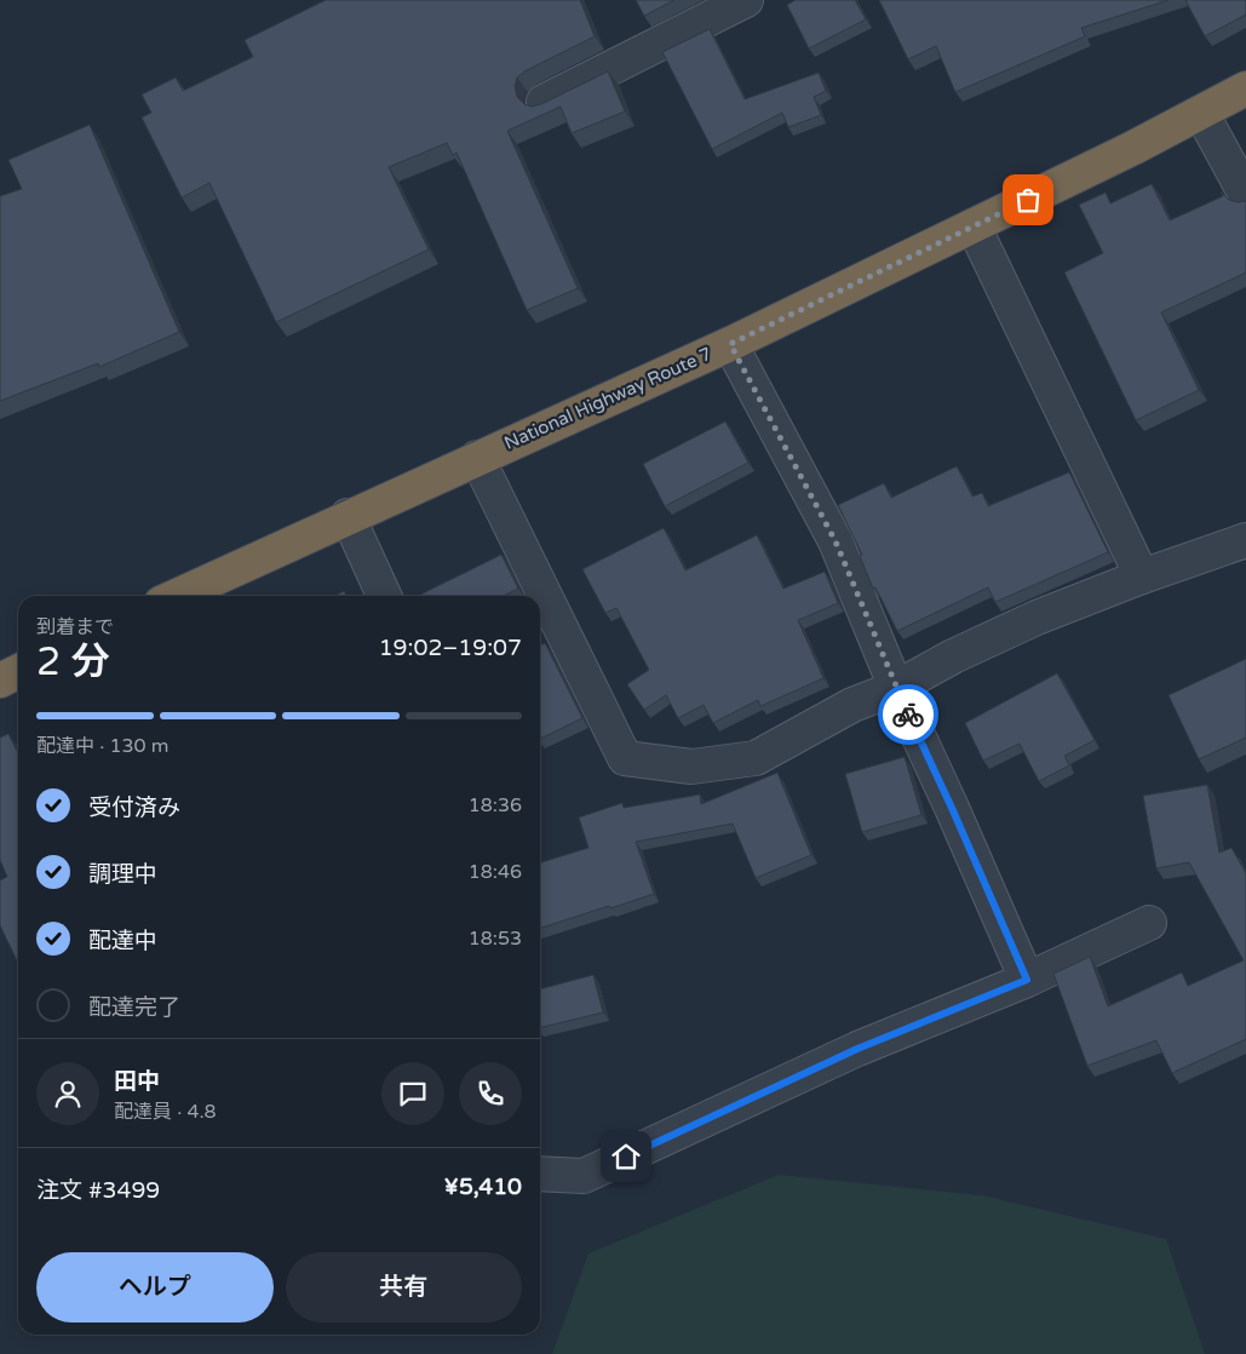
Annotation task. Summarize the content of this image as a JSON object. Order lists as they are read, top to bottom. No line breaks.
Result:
{"streets":{"highway":["National Highway Route 7"]},"page":{"heading":["2 分","到着まで","19:02–19:07"],"panel":["田中","配達員 · 4.8","注文 #3499","¥5,410"],"bar":"配達中 · 130 m","list":[["受付済み","18:36"],["調理中","18:46"],["配達中","18:53"],"配達完了"],"buttons":["ヘルプ","共有"]}}
